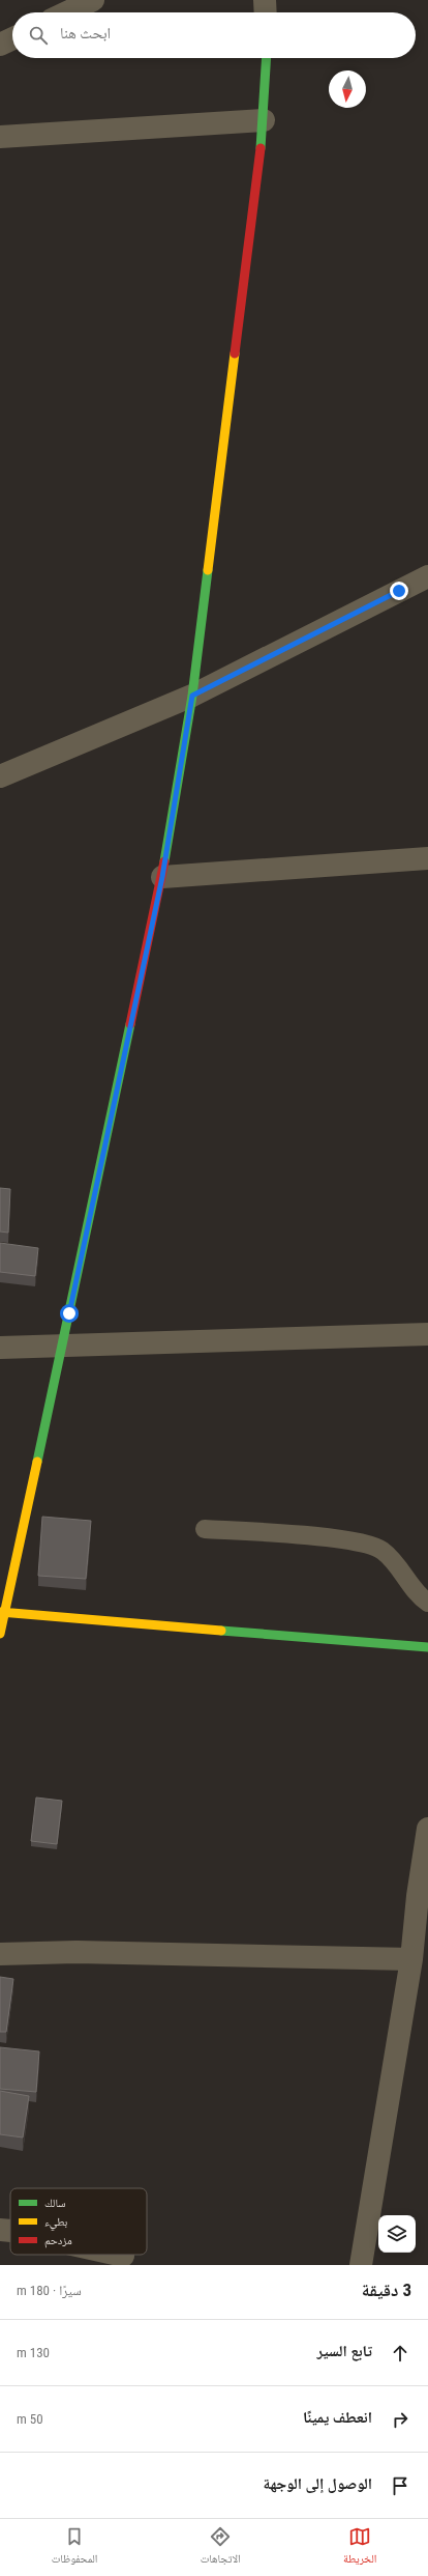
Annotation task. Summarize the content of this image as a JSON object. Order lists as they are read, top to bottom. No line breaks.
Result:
{"legend":["سالك","بطيء","مزدحم"],"north":"bottom","page":{"search":"ابحث هنا","heading":["3 دقيقة","سيرًا · 180 m"],"list":[["تابع السير","130 m"],["انعطف يمينًا","50 m"],"الوصول إلى الوجهة"],"nav":["الخريطة","الاتجاهات","المحفوظات"]}}
